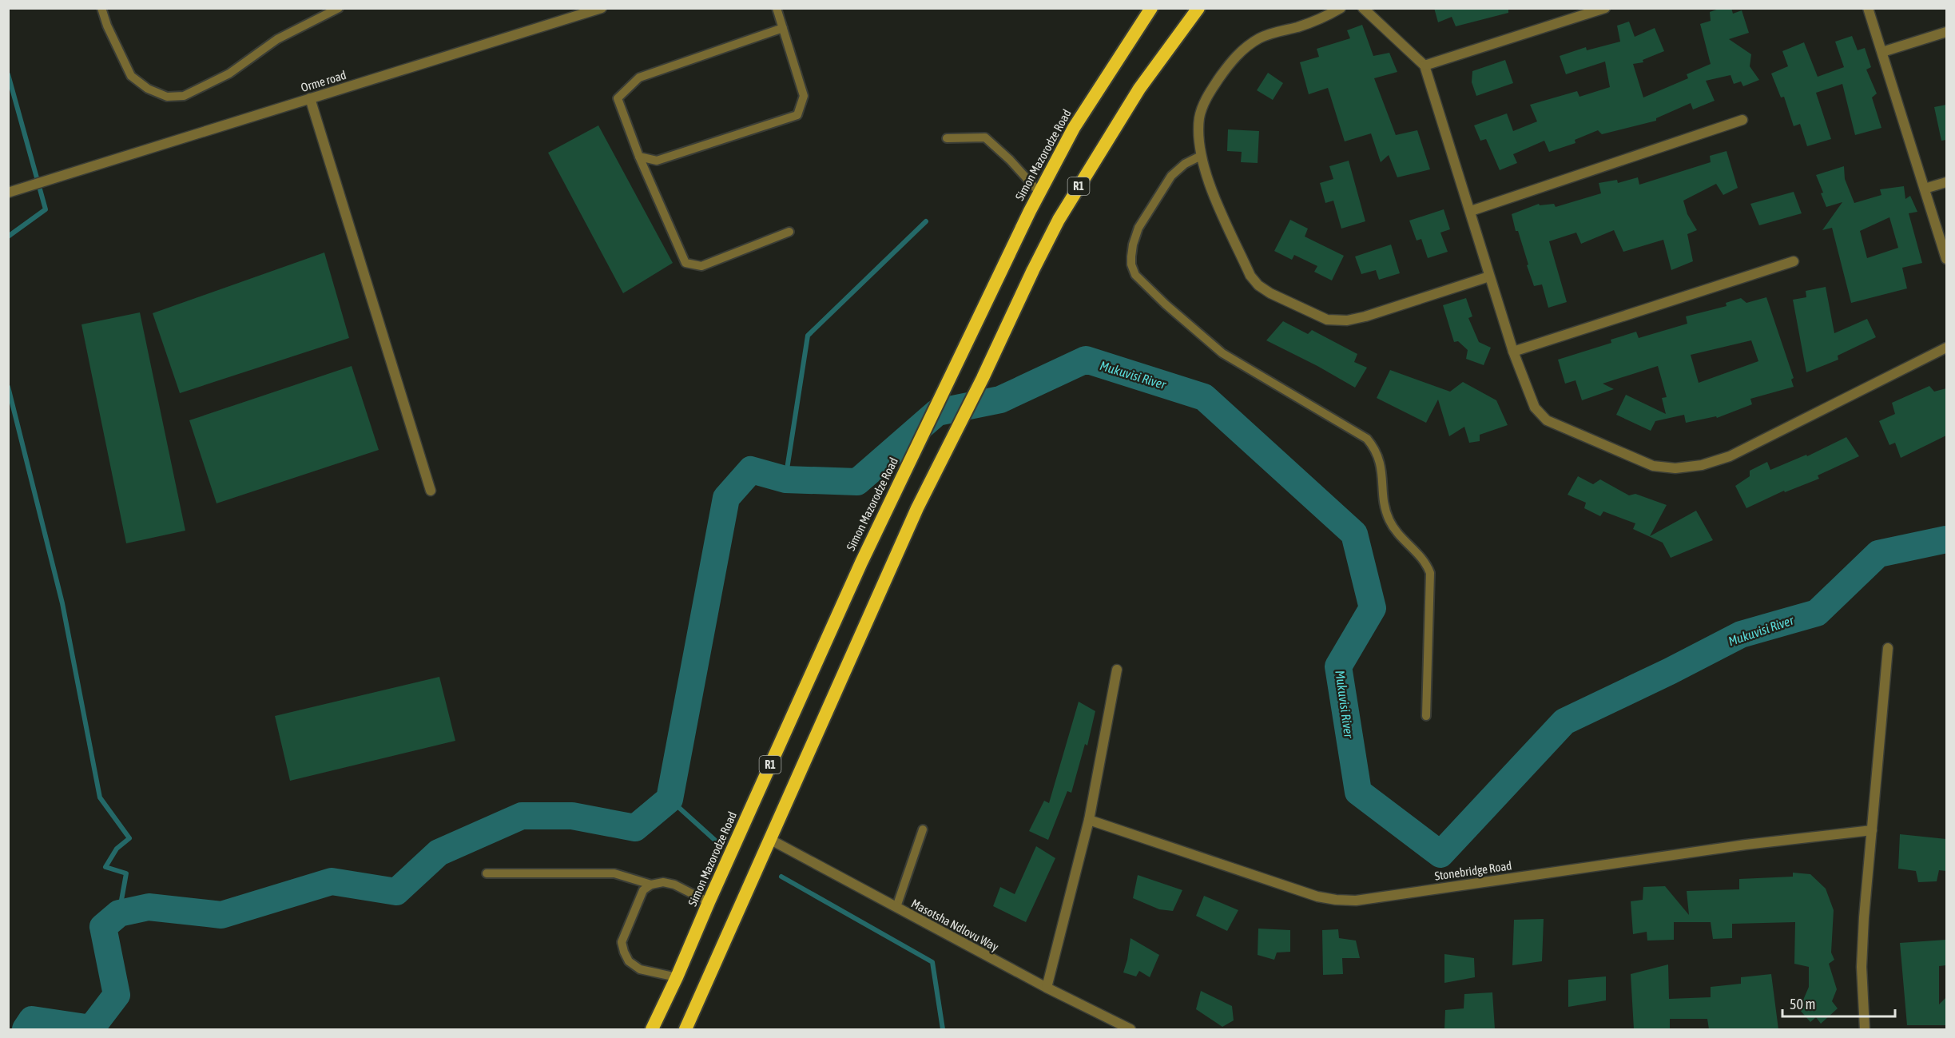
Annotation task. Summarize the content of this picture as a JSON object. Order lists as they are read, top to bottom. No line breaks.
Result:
{"streets":{"highway":["Simon Mazorodze Road","R1"],"street":["Orme road","Stonebridge Road","Masotsha Ndlovu Way"]},"crossings":[["R1","Masotsha Ndlovu Way"]],"water":["Mukuvisi River"],"scale_bar":"50 m"}
